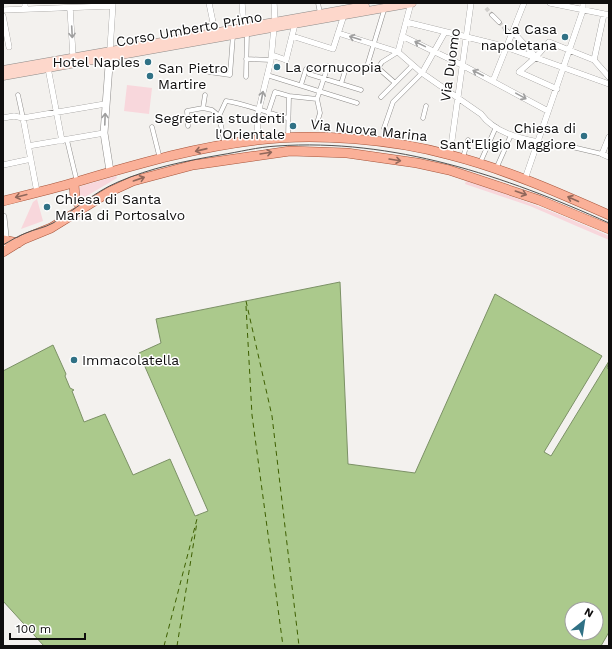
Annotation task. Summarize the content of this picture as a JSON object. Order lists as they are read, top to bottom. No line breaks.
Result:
{"streets":{"main road":["Corso Umberto Primo","Via Nuova Marina"],"street":["Via Duomo"]},"crossings":[["Via Duomo","Via Nuova Marina"]],"places":["La Casa napoletana","Hotel Naples","La cornucopia","San Pietro Martire","Segreteria studenti l'Orientale","Chiesa di Sant'Eligio Maggiore","Chiesa di Santa Maria di Portosalvo","Immacolatella"],"scale_bar":"100 m","north":"top right"}
